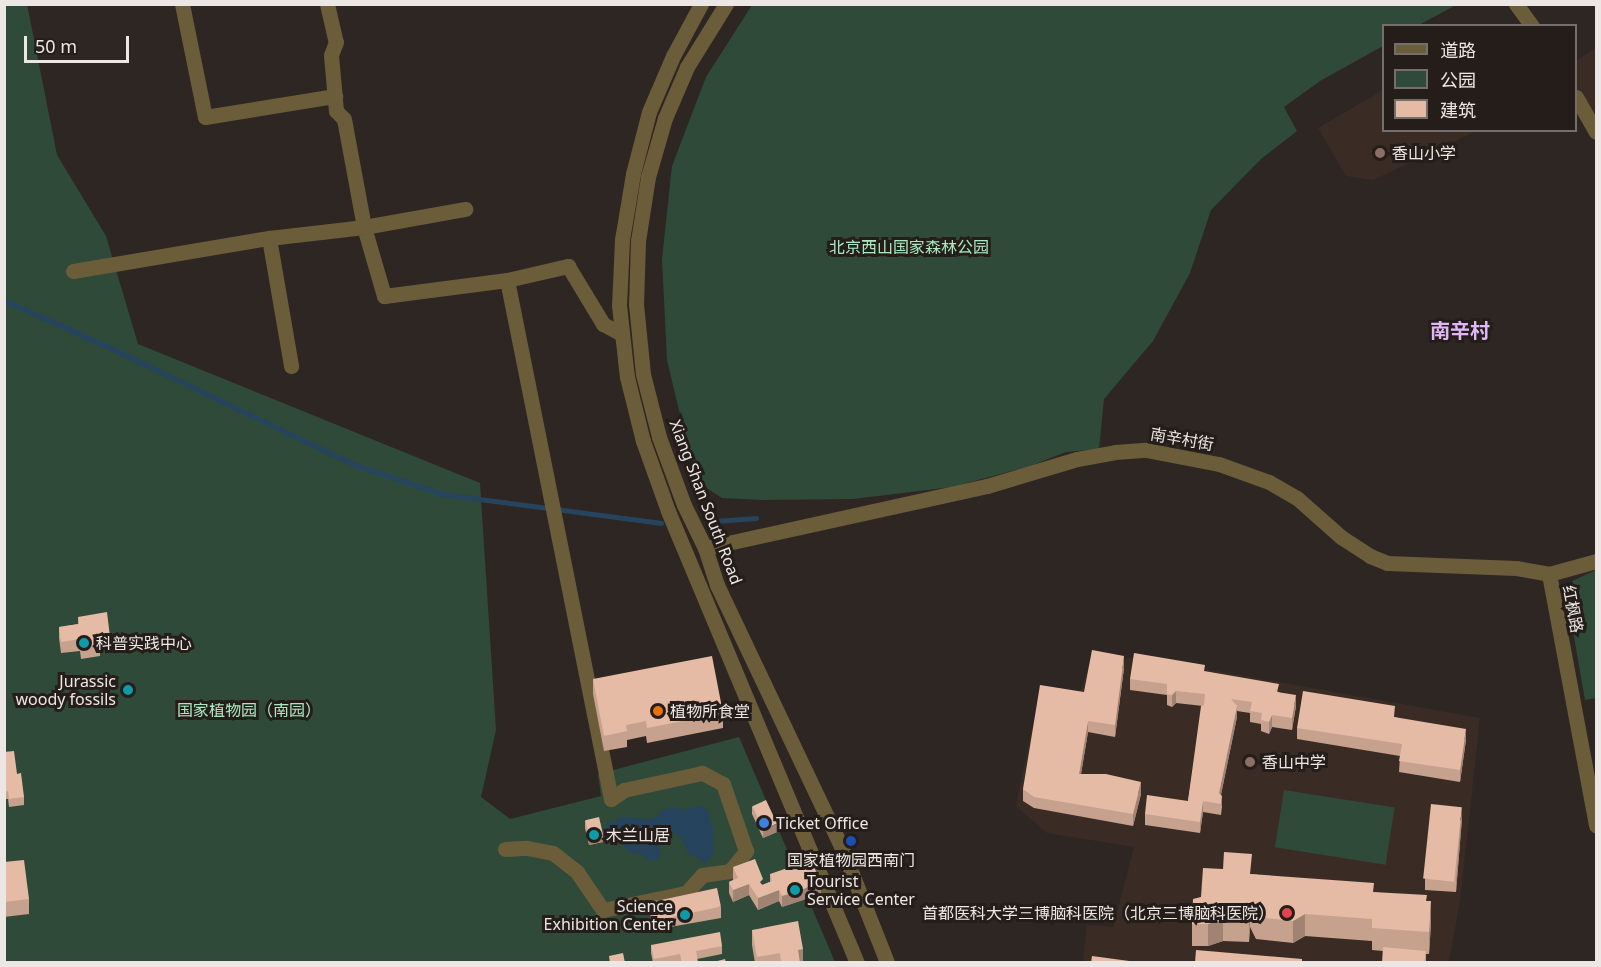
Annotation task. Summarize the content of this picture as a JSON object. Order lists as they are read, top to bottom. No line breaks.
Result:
{"streets":{"street":["南辛村街","Xiang Shan South Road","红枫路"]},"crossings":[["南辛村街","Xiang Shan South Road"],["南辛村街","红枫路"]],"districts":["南辛村"],"parks":["北京西山国家森林公园","国家植物园（南园）"],"places":["香山小学","科普实践中心","Jurassic woody fossils","植物所食堂","香山中学","Ticket Office","木兰山居","国家植物园西南门","Tourist Service Center","首都医科大学三博脑科医院（北京三博脑科医院）","Science Exhibition Center"],"legend":["道路","公园","建筑"],"scale_bar":"50 m"}
